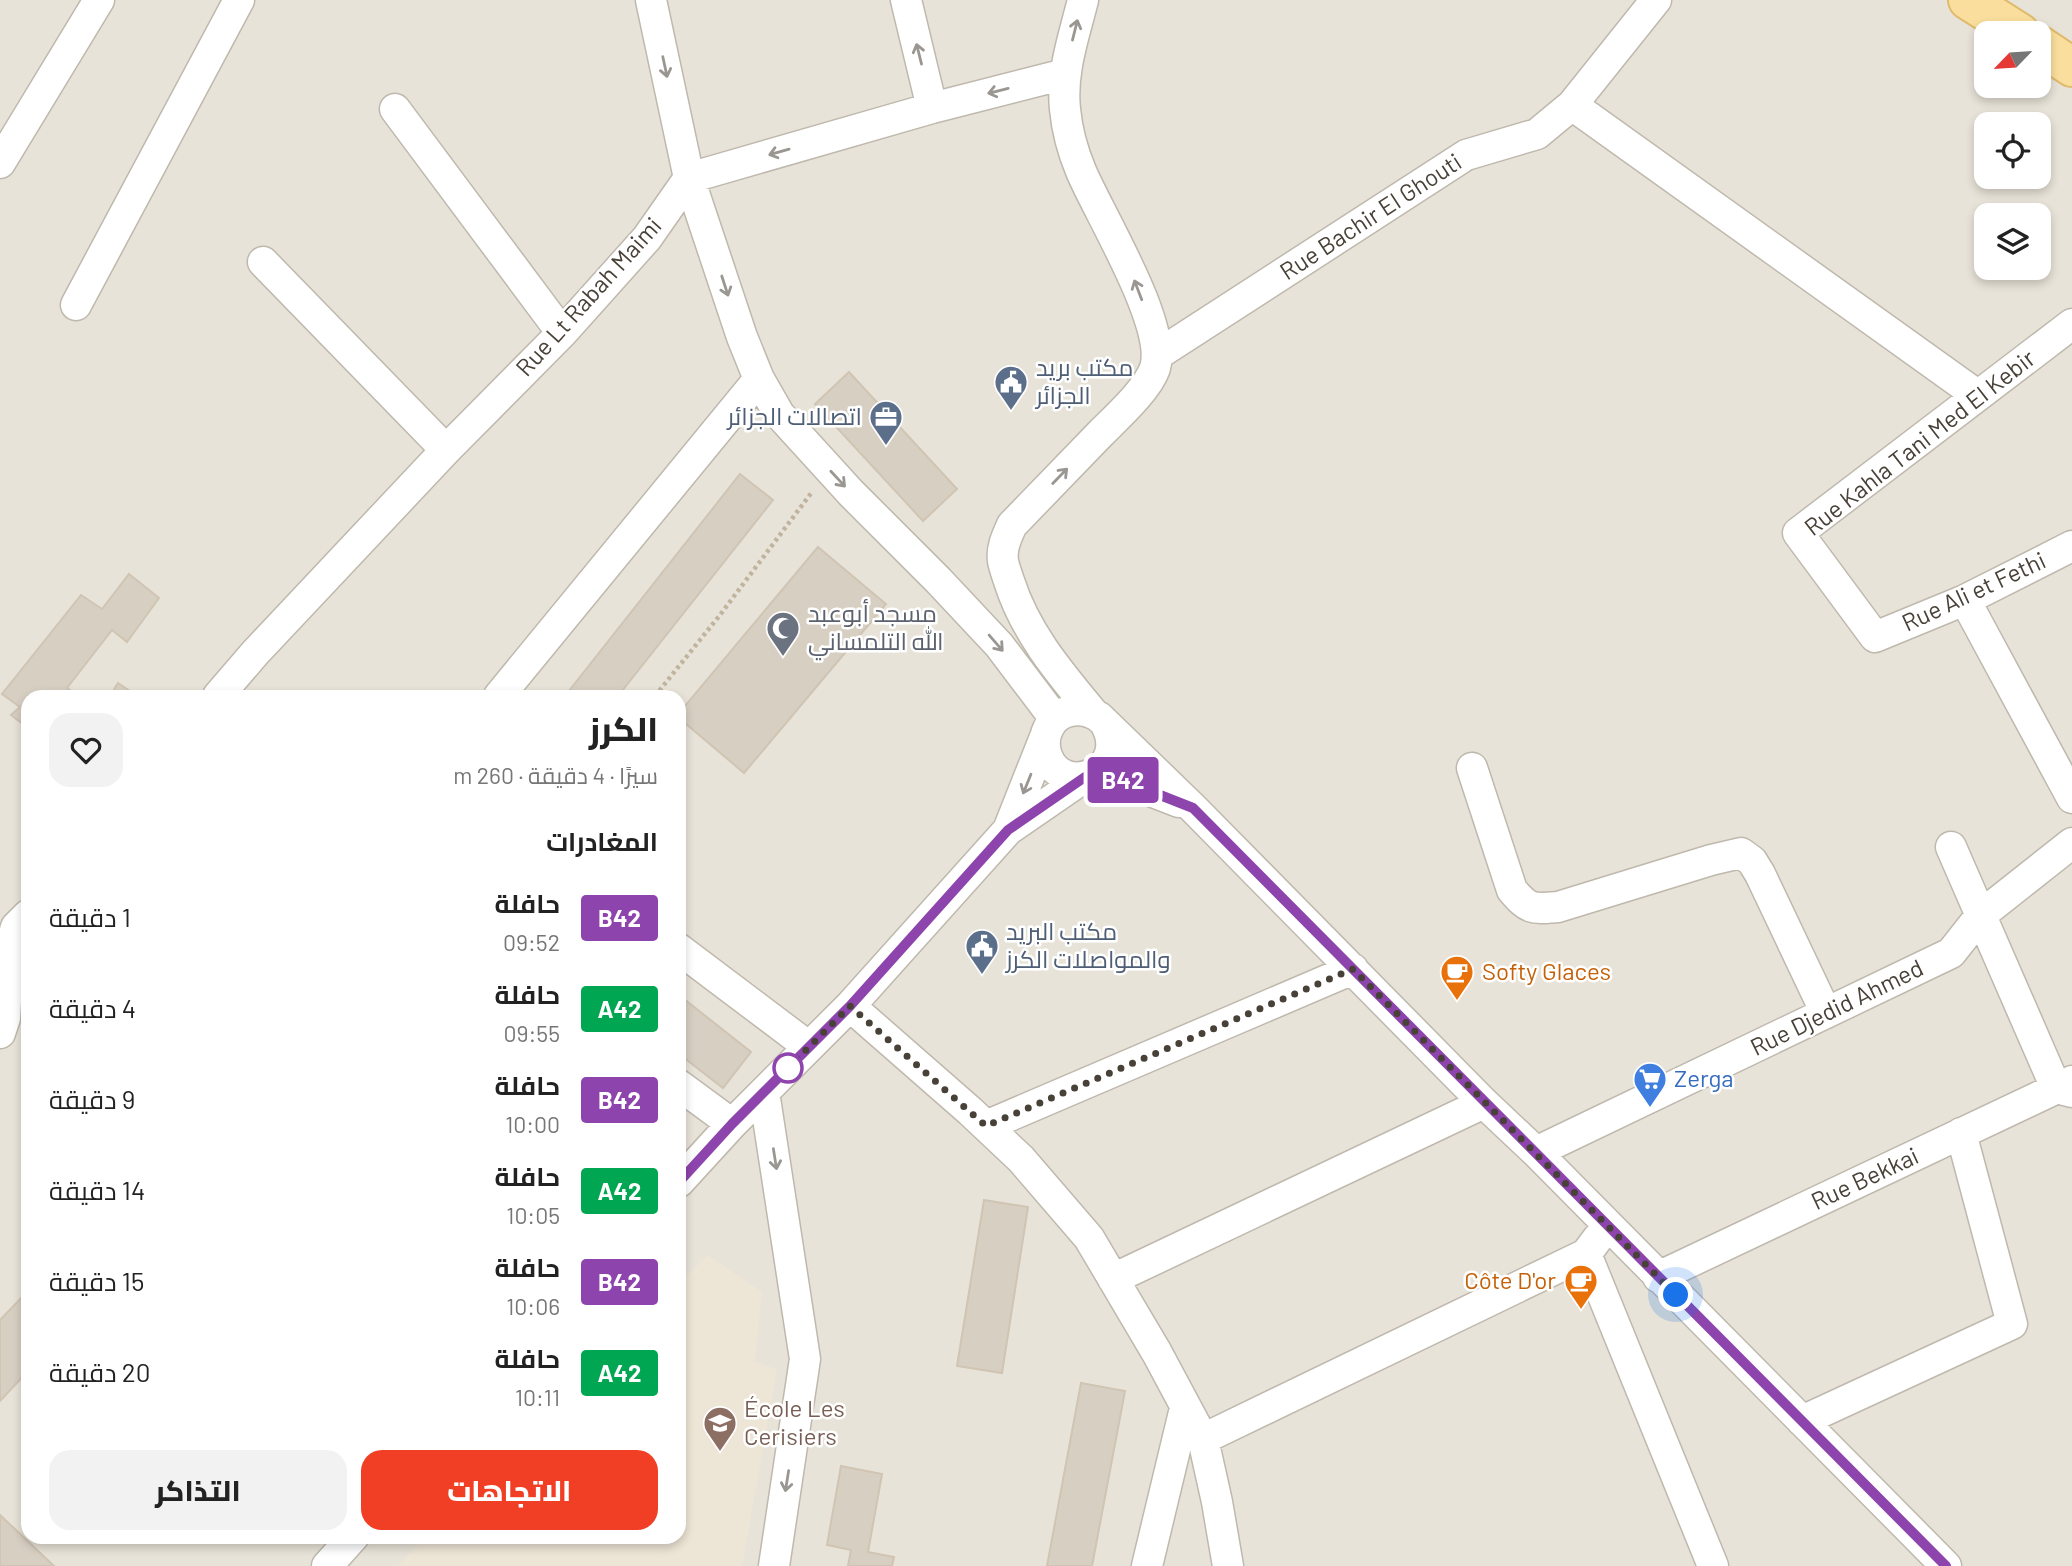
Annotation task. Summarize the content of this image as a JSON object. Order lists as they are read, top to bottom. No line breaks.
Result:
{"streets":{"street":["Rue Bachir El Ghouti","Rue Lt Rabah Maimi","Rue Kahla Tani Med El Kebir","Rue Ali et Fethi","Rue Djedid Ahmed","Rue Bekkai"]},"crossings":[["Rue Kahla Tani Med El Kebir","Rue Ali et Fethi"]],"places":{"public building":["مكتب بريد الجزائر","مكتب البريد والمواصلات الكرز"],"office":["اتصالات الجزائر"],"mosque":["مسجد أبوعبد الله التلمساني"],"cafe":["Softy Glaces","Côte D'or"],"supermarket":["Zerga"],"school or university":["École Les Cerisiers"]},"lines":["bus line B42"],"north":"bottom left","page":{"on_map":"B42","heading":[["الكرز","سيرًا · 4 دقيقة · 260 m"],"المغادرات"],"list":[{"mark":"B42","name":"حافلة","note":"09:52","value":"1 دقيقة"},{"mark":"A42","name":"حافلة","note":"09:55","value":"4 دقيقة"},{"mark":"B42","name":"حافلة","note":"10:00","value":"9 دقيقة"},{"mark":"A42","name":"حافلة","note":"10:05","value":"14 دقيقة"},{"mark":"B42","name":"حافلة","note":"10:06","value":"15 دقيقة"},{"mark":"A42","name":"حافلة","note":"10:11","value":"20 دقيقة"}],"buttons":["الاتجاهات","التذاكر"]}}
